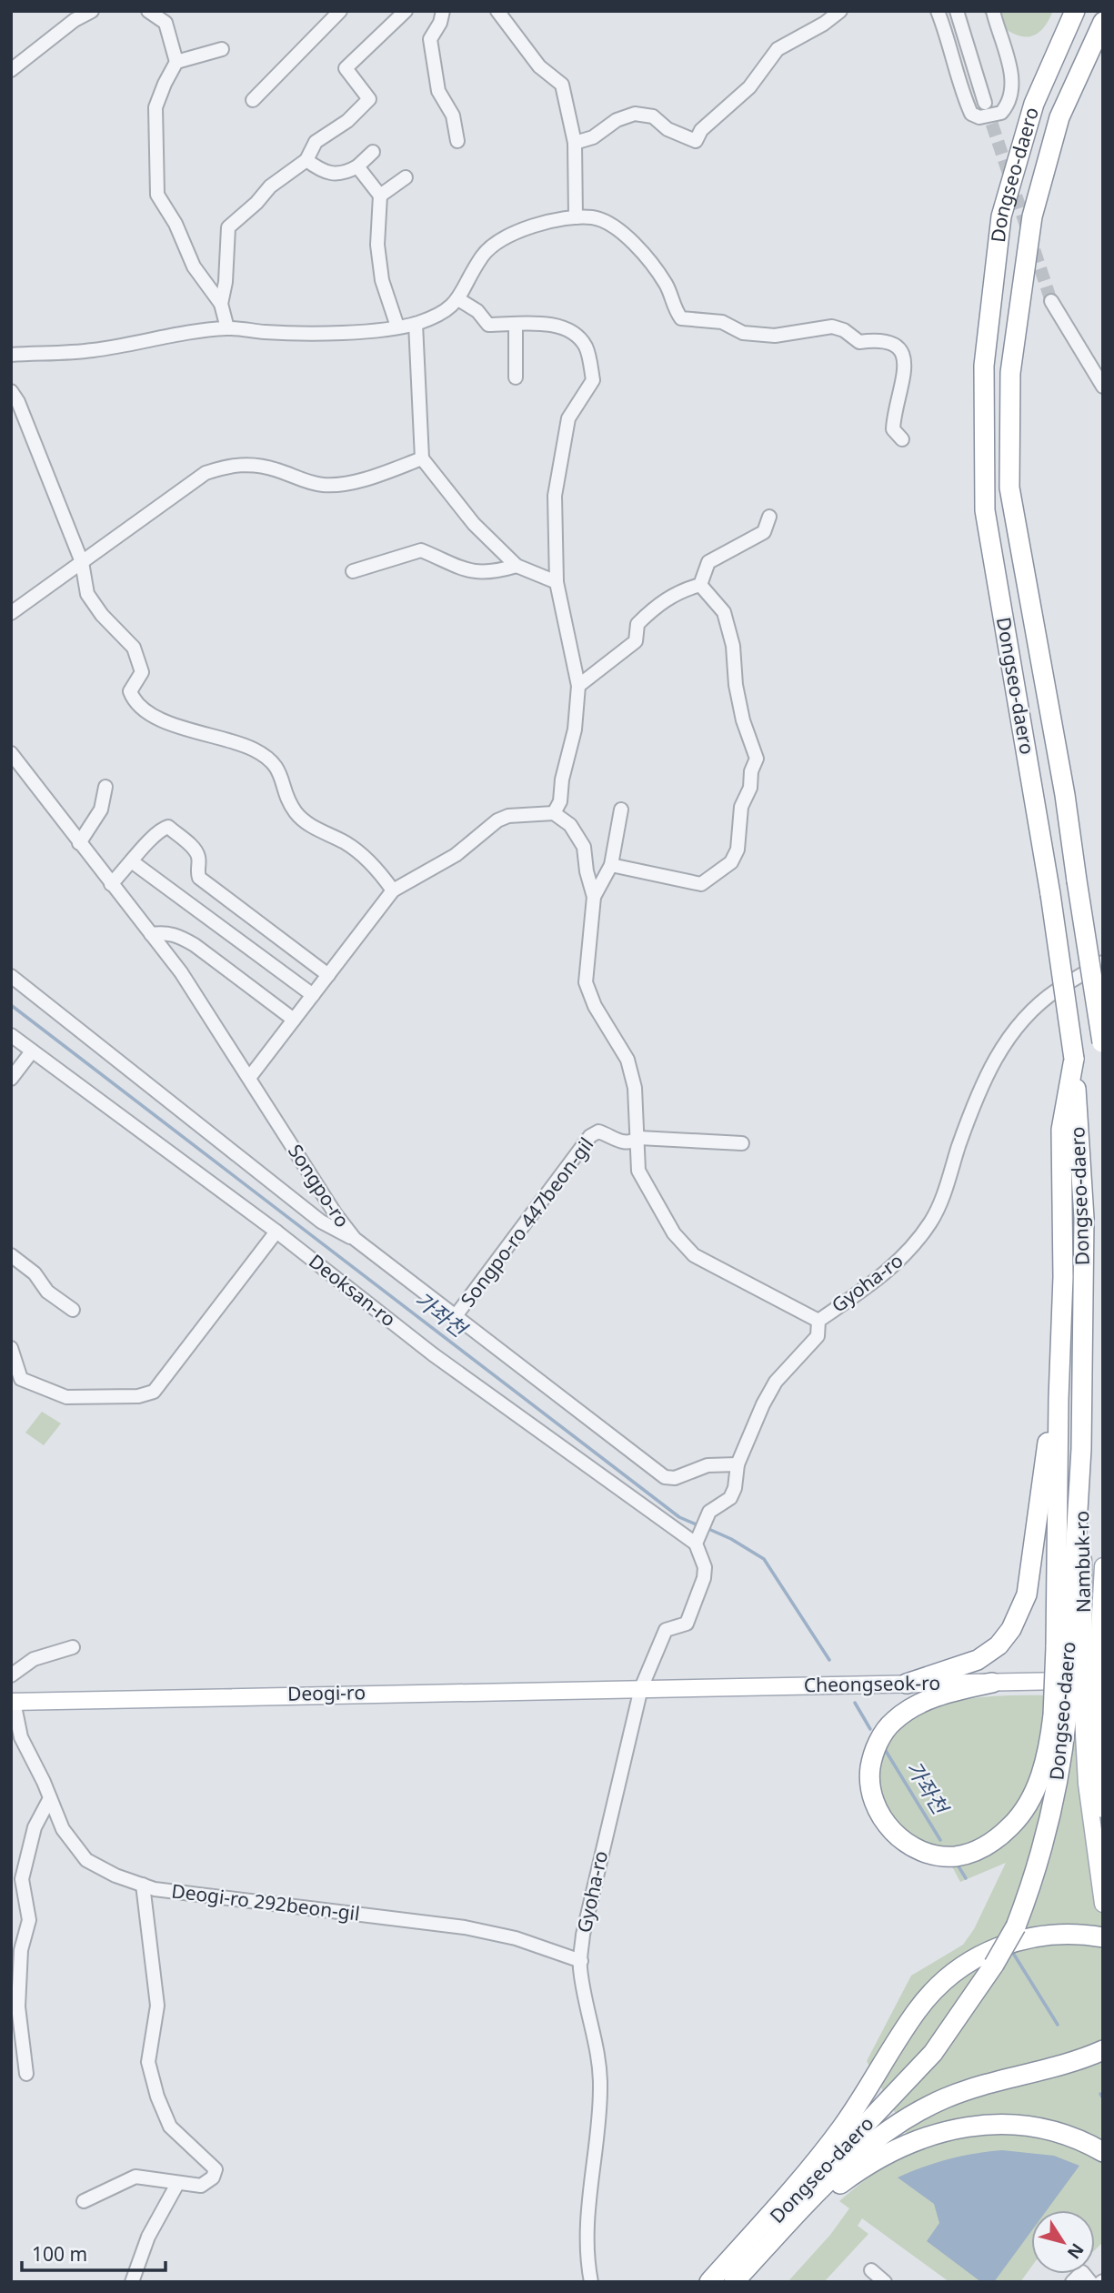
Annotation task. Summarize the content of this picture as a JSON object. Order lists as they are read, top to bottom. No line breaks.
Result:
{"streets":{"highway":["Dongseo-daero"],"main road":["Nambuk-ro","Cheongseok-ro","Deogi-ro"],"street":["Songpo-ro","Songpo-ro 447beon-gil","Gyoha-ro","Deoksan-ro","Deogi-ro 292beon-gil"]},"crossings":[["Dongseo-daero","Nambuk-ro"],["Songpo-ro","Songpo-ro 447beon-gil"],["Songpo-ro","Gyoha-ro"],["Songpo-ro","Deoksan-ro"],["Gyoha-ro","Deoksan-ro"],["Gyoha-ro","Cheongseok-ro"],["Gyoha-ro","Deogi-ro"],["Gyoha-ro","Deogi-ro 292beon-gil"],["Cheongseok-ro","Deogi-ro"],["Deogi-ro","Deogi-ro 292beon-gil"]],"water":["가좌천"],"scale_bar":"100 m","north":"bottom right"}
